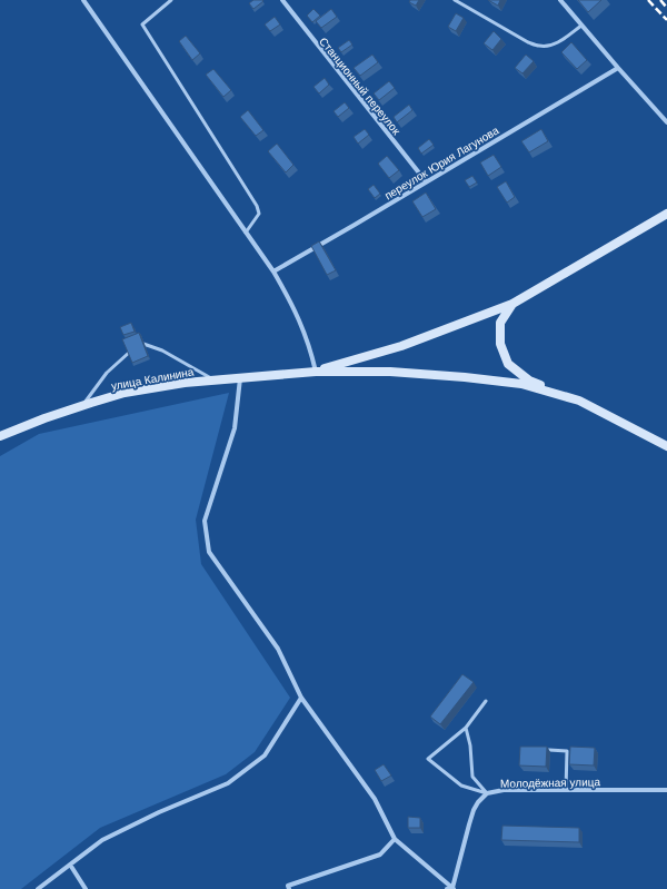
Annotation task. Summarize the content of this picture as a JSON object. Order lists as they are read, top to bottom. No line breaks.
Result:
{"streets":{"main road":["улица Калинина"],"street":["Станционный переулок","переулок Юрия Лагунова","Молодёжная улица"]},"crossings":[["Станционный переулок","переулок Юрия Лагунова"]]}
